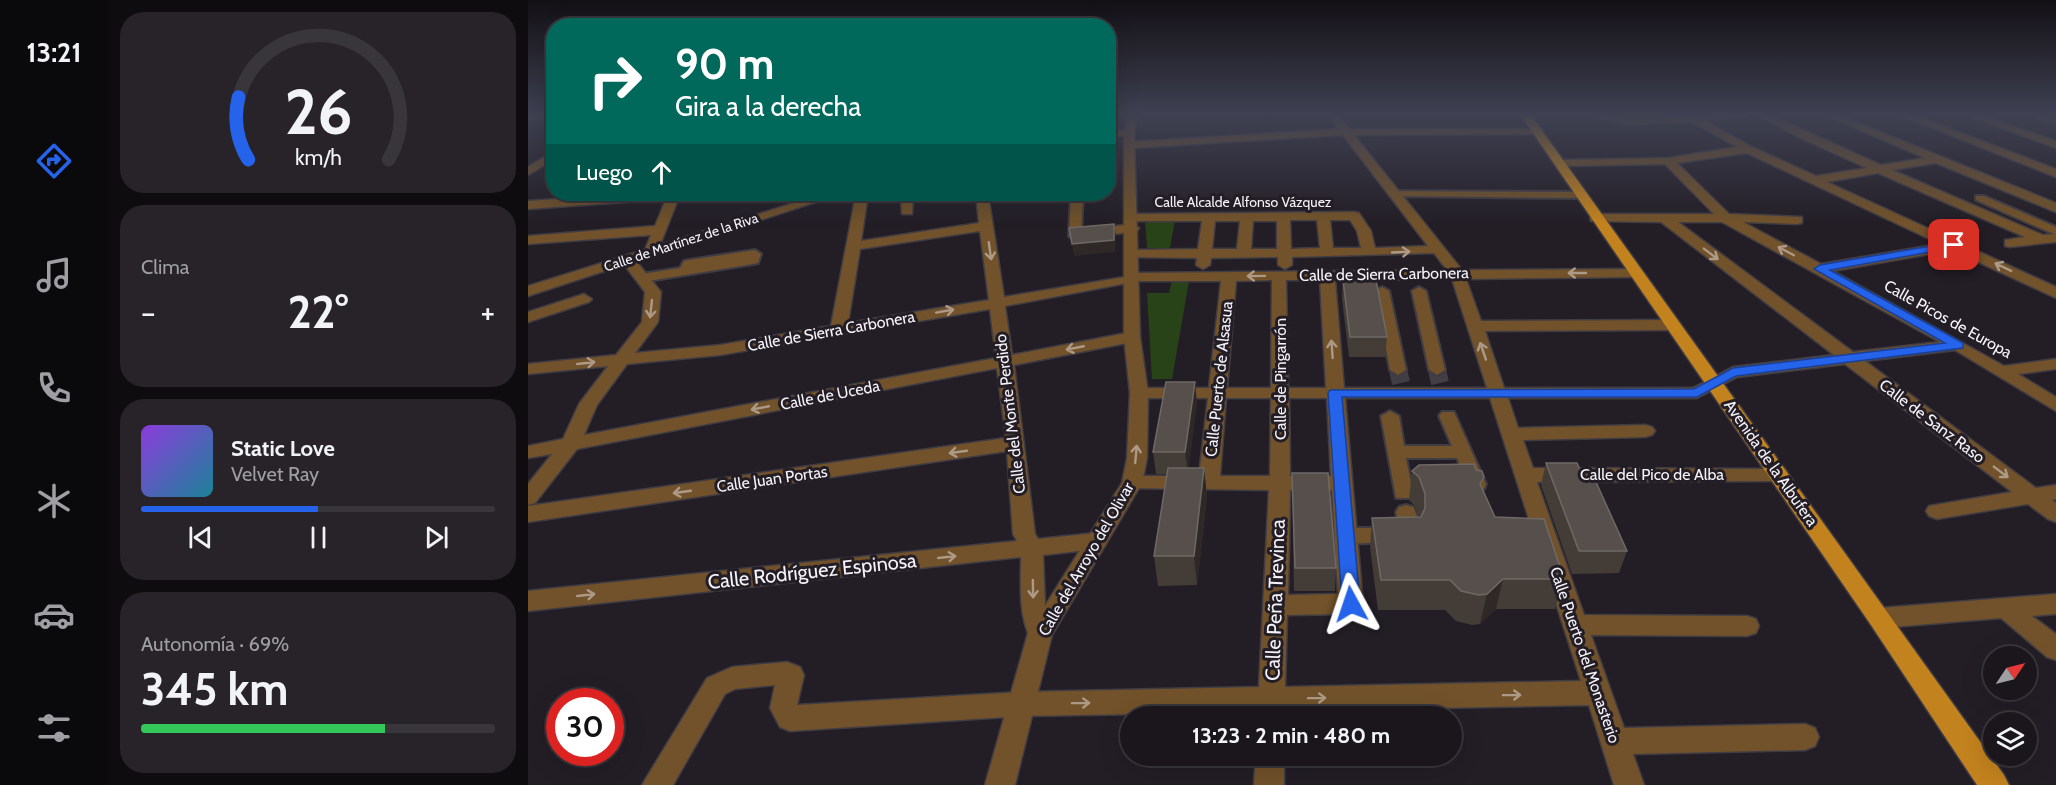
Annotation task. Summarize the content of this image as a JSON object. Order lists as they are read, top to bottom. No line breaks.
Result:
{"streets":{"main road":["Avenida de la Albufera"],"street":["Calle Alcalde Alfonso Vázquez","Calle de Martínez de la Riva","Calle de Sierra Carbonera","Calle Picos de Europa","Calle Puerto de Alsasua","Calle de Pingarrón","Calle de Uceda","Calle del Monte Perdido","Calle de Sanz Raso","Calle del Pico de Alba","Calle Juan Portas","Calle del Arroyo del Olivar","Calle Rodríguez Espinosa","Calle Peña Trevinca","Calle Puerto del Monasterio"]},"crossings":[["Calle Alcalde Alfonso Vázquez","Calle de Pingarrón"],["Calle Alcalde Alfonso Vázquez","Calle del Arroyo del Olivar"],["Calle de Sierra Carbonera","Calle Puerto de Alsasua"],["Calle de Sierra Carbonera","Calle de Pingarrón"],["Calle de Sierra Carbonera","Calle del Monte Perdido"],["Calle de Sierra Carbonera","Avenida de la Albufera"],["Calle de Sierra Carbonera","Calle del Arroyo del Olivar"],["Calle de Sierra Carbonera","Calle Puerto del Monasterio"],["Calle Picos de Europa","Calle de Sanz Raso"],["Calle Picos de Europa","Avenida de la Albufera"],["Calle de Pingarrón","Calle Peña Trevinca"],["Calle de Uceda","Calle del Monte Perdido"],["Calle de Uceda","Calle del Arroyo del Olivar"],["Calle del Monte Perdido","Calle Juan Portas"],["Calle del Monte Perdido","Calle del Arroyo del Olivar"],["Calle del Monte Perdido","Calle Rodríguez Espinosa"],["Avenida de la Albufera","Calle del Pico de Alba"],["Calle del Pico de Alba","Calle Puerto del Monasterio"],["Calle del Arroyo del Olivar","Calle Rodríguez Espinosa"]],"one_way":["Calle Juan Portas","Calle Rodríguez Espinosa"],"north":"top right","page":{"tabs":"13:21","turn":["90 m","Gira a la derecha"],"then":"Luego","tile":["Clima",["Autonomía · 69%","345 km"]],"heat":["−","22°","+"],"song":["Static Love","Velvet Ray"],"limit":"30","trip":"13:23 · 2 min · 480 m","gauge":["26","km/h"]}}
